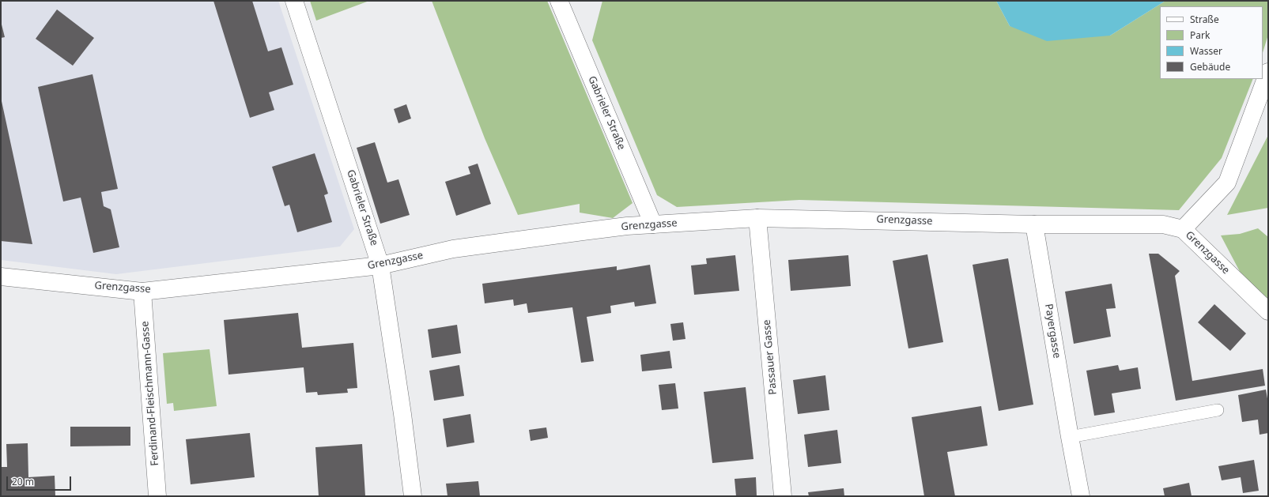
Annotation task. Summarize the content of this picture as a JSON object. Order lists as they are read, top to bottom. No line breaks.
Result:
{"streets":{"street":["Gabrieler Straße","Grenzgasse","Payergasse","Passauer Gasse","Ferdinand-Fleischmann-Gasse"]},"crossings":[["Gabrieler Straße","Grenzgasse"],["Grenzgasse","Payergasse"],["Grenzgasse","Passauer Gasse"],["Grenzgasse","Ferdinand-Fleischmann-Gasse"]],"legend":["Straße","Park","Wasser","Gebäude"],"scale_bar":"20 m"}
